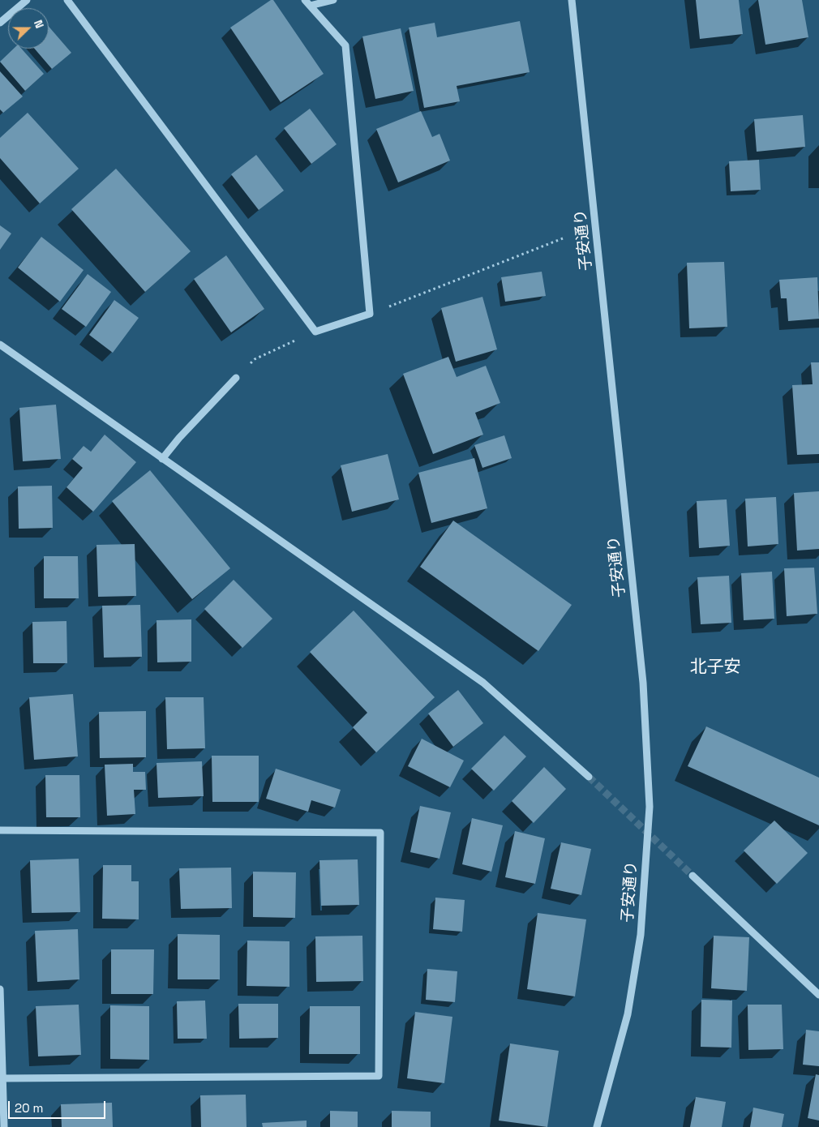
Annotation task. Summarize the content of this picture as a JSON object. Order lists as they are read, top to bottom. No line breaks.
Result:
{"streets":{"street":["子安通り"]},"districts":["北子安"],"scale_bar":"20 m","north":"right"}
